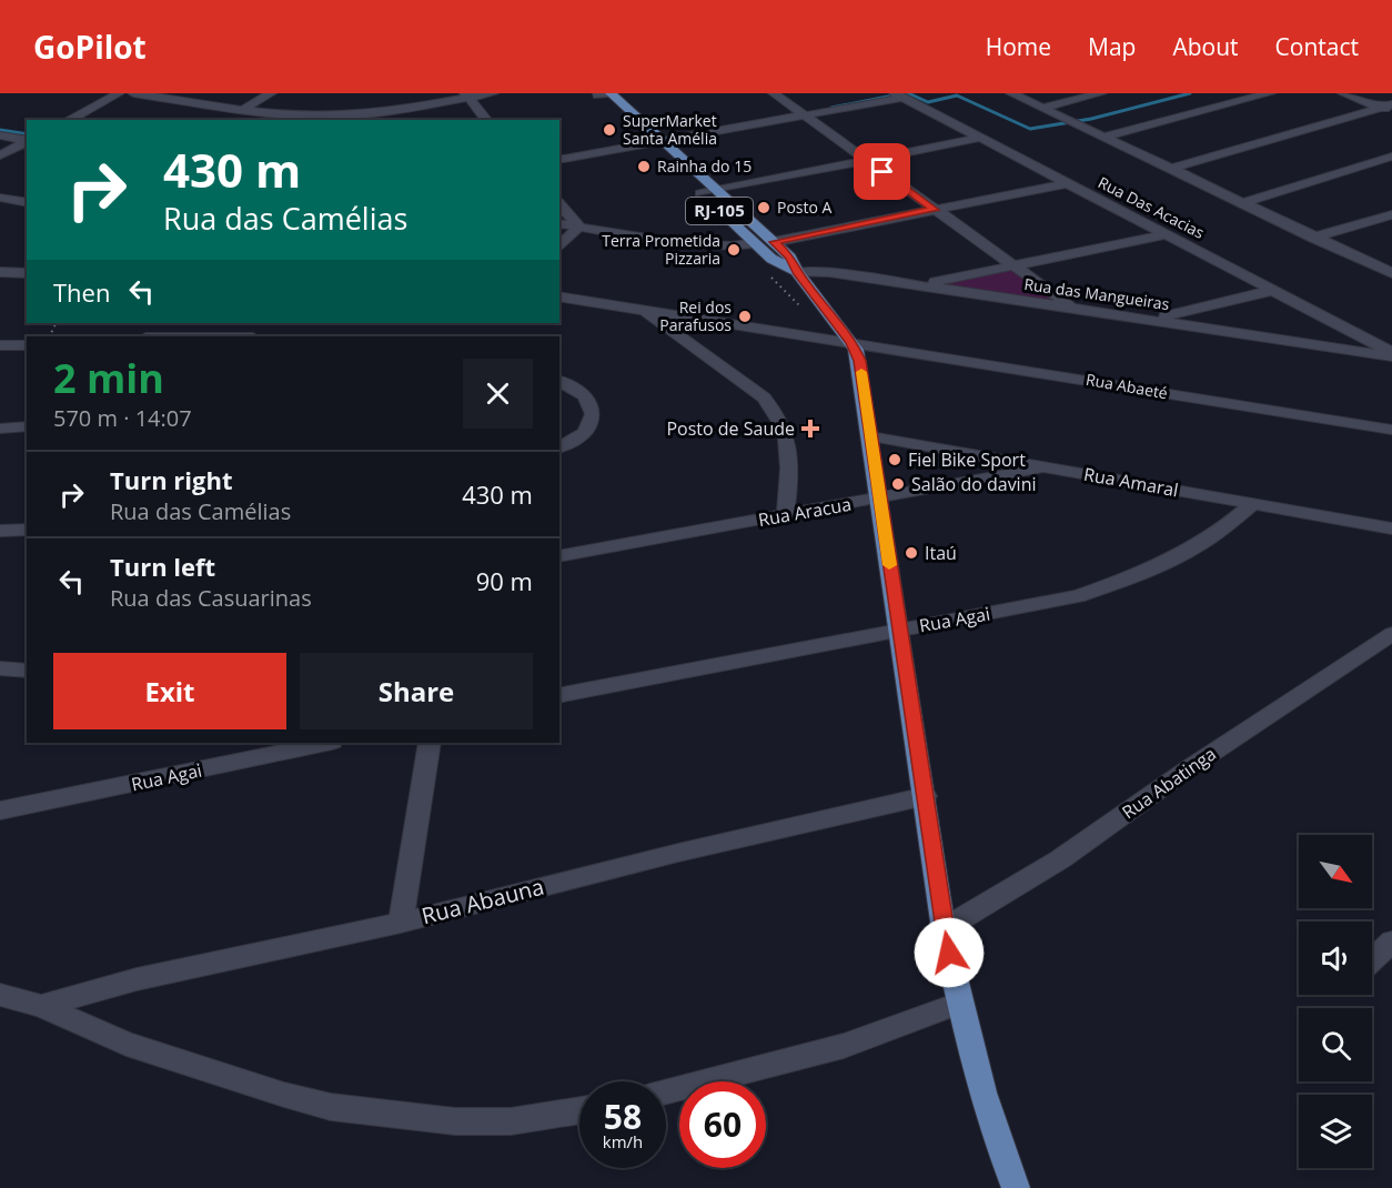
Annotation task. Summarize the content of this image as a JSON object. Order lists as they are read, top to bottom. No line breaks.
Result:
{"streets":{"main road":["RJ-105"],"street":["Rua Das Acacias","Rua das Mangueiras","Rua Abaeté","Rua Amaral","Rua Aracua","Rua Agai","Rua Abatinga","Rua Abauna"]},"crossings":[["RJ-105","Rua das Mangueiras"],["RJ-105","Rua Abaeté"],["RJ-105","Rua Amaral"],["RJ-105","Rua Aracua"],["RJ-105","Rua Agai"],["RJ-105","Rua Abatinga"],["RJ-105","Rua Abauna"],["Rua Amaral","Rua Aracua"],["Rua Amaral","Rua Agai"]],"places":{"other":["SuperMarket Santa Amélia","Rainha do 15","Posto A","Terra Prometida Pizzaria","Rei dos Parafusos","Fiel Bike Sport","Salão do davini","Itaú"],"health":["Posto de Saude"]},"north":"bottom right","page":{"header":"GoPilot","nav":["Home","Map","About","Contact"],"turn":["430 m","Rua das Camélias"],"then":"Then","heading":["2 min","570 m · 14:07"],"list":[{"name":"Turn right","note":"Rua das Camélias","value":"430 m"},{"name":"Turn left","note":"Rua das Casuarinas","value":"90 m"}],"buttons":["Exit","Share"],"speed":"58 km/h","limit":"60"}}
